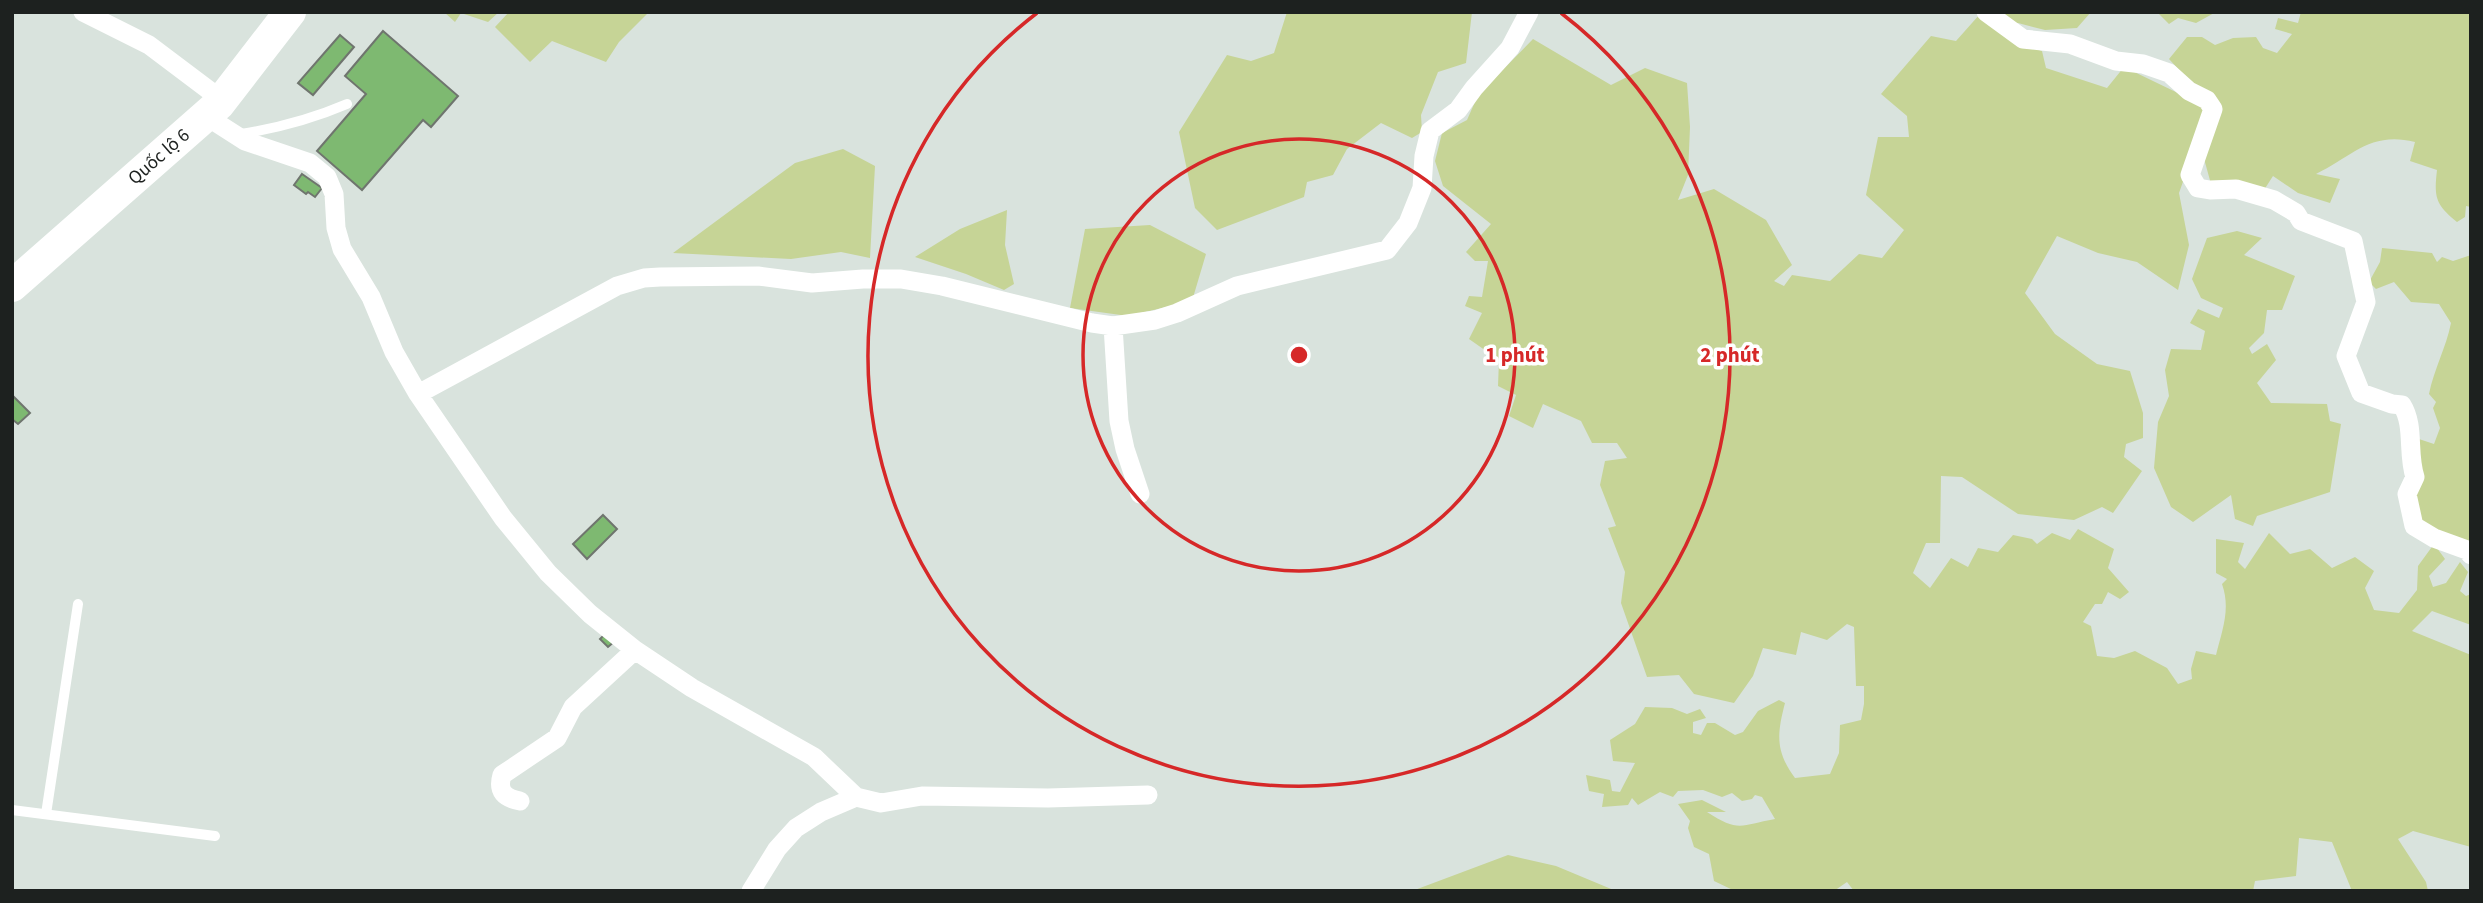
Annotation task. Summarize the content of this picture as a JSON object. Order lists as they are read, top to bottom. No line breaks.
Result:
{"streets":{"highway":["Quốc lộ 6"]},"rings":["1 phút","2 phút"]}
